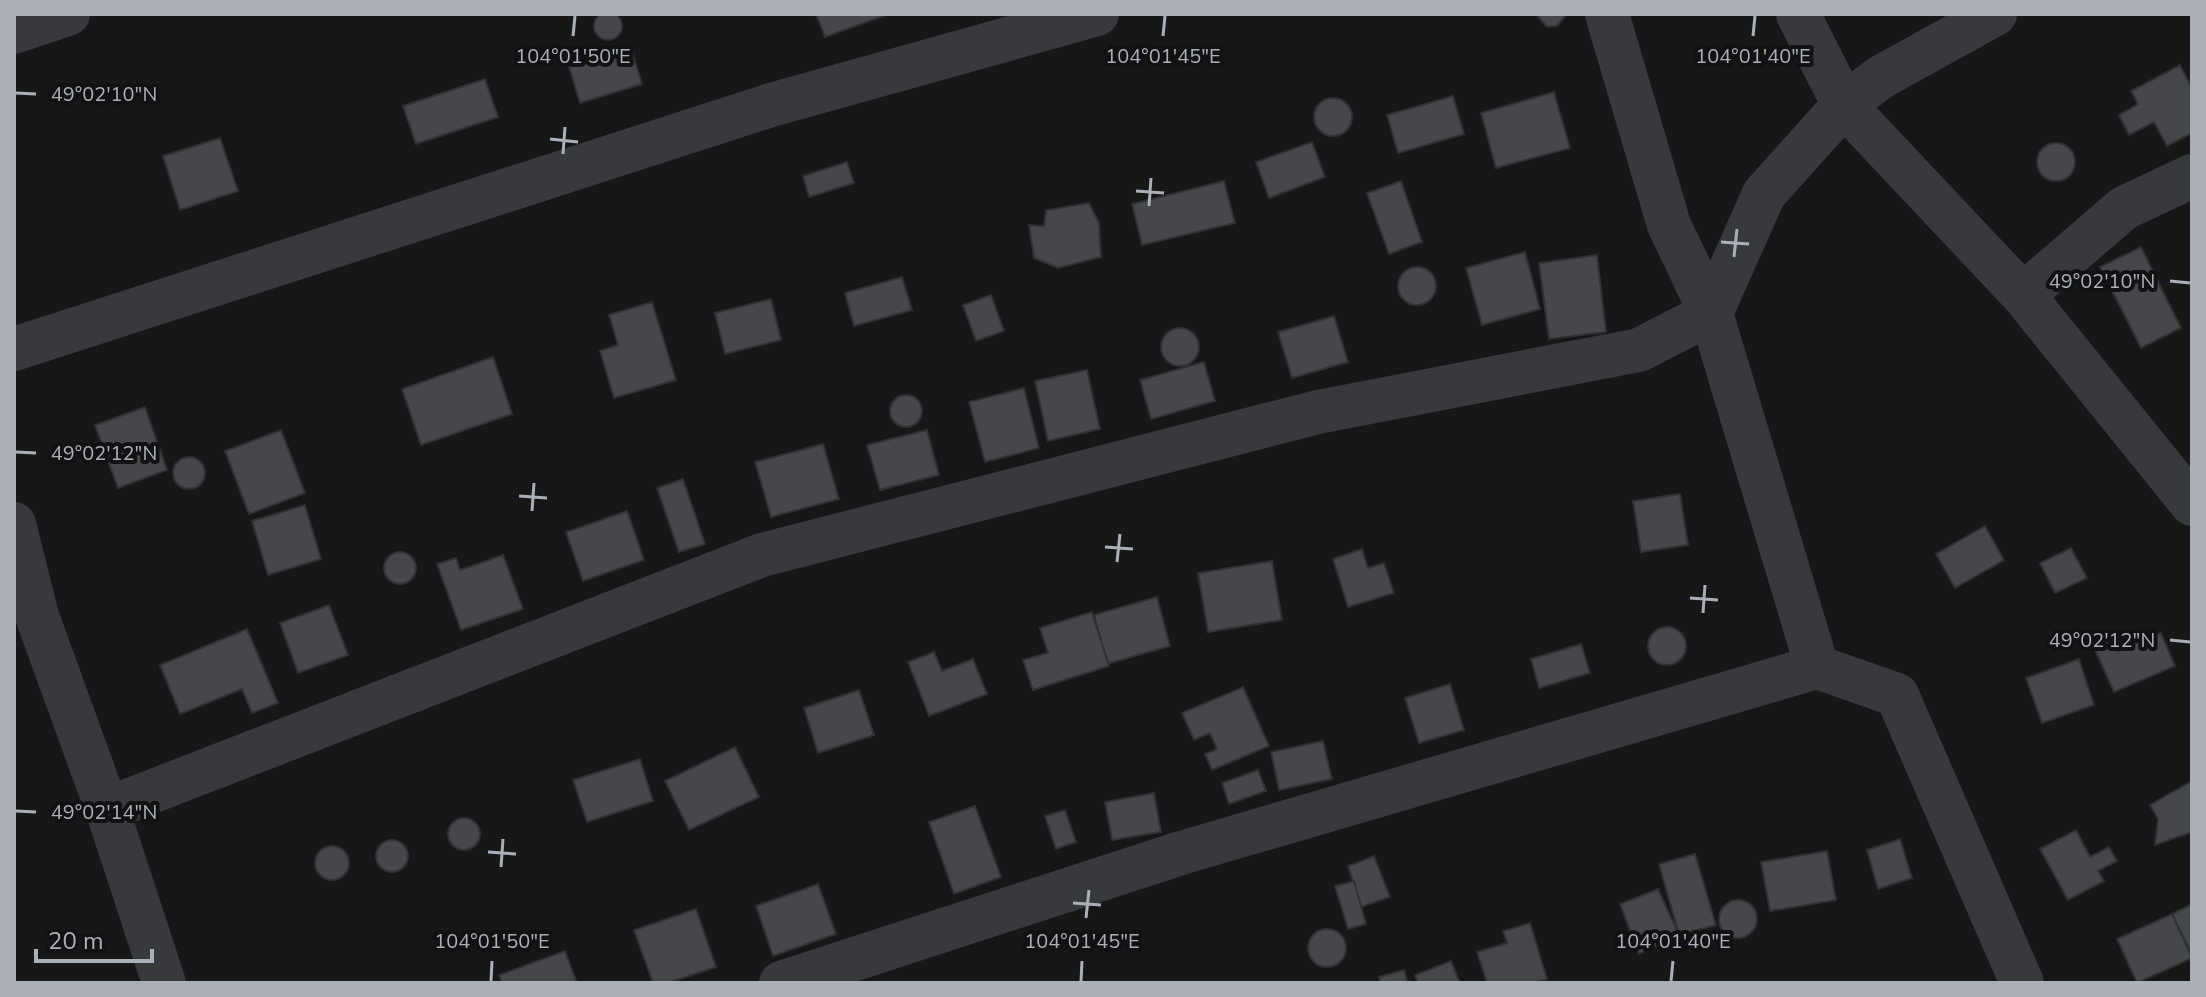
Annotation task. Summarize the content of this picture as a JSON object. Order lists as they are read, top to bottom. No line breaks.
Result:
{"scale_bar":"20 m","coordinates":["104°01'50\"E","104°01'45\"E","104°01'40\"E","49°02'10\"N","49°02'12\"N","49°02'14\"N"]}
